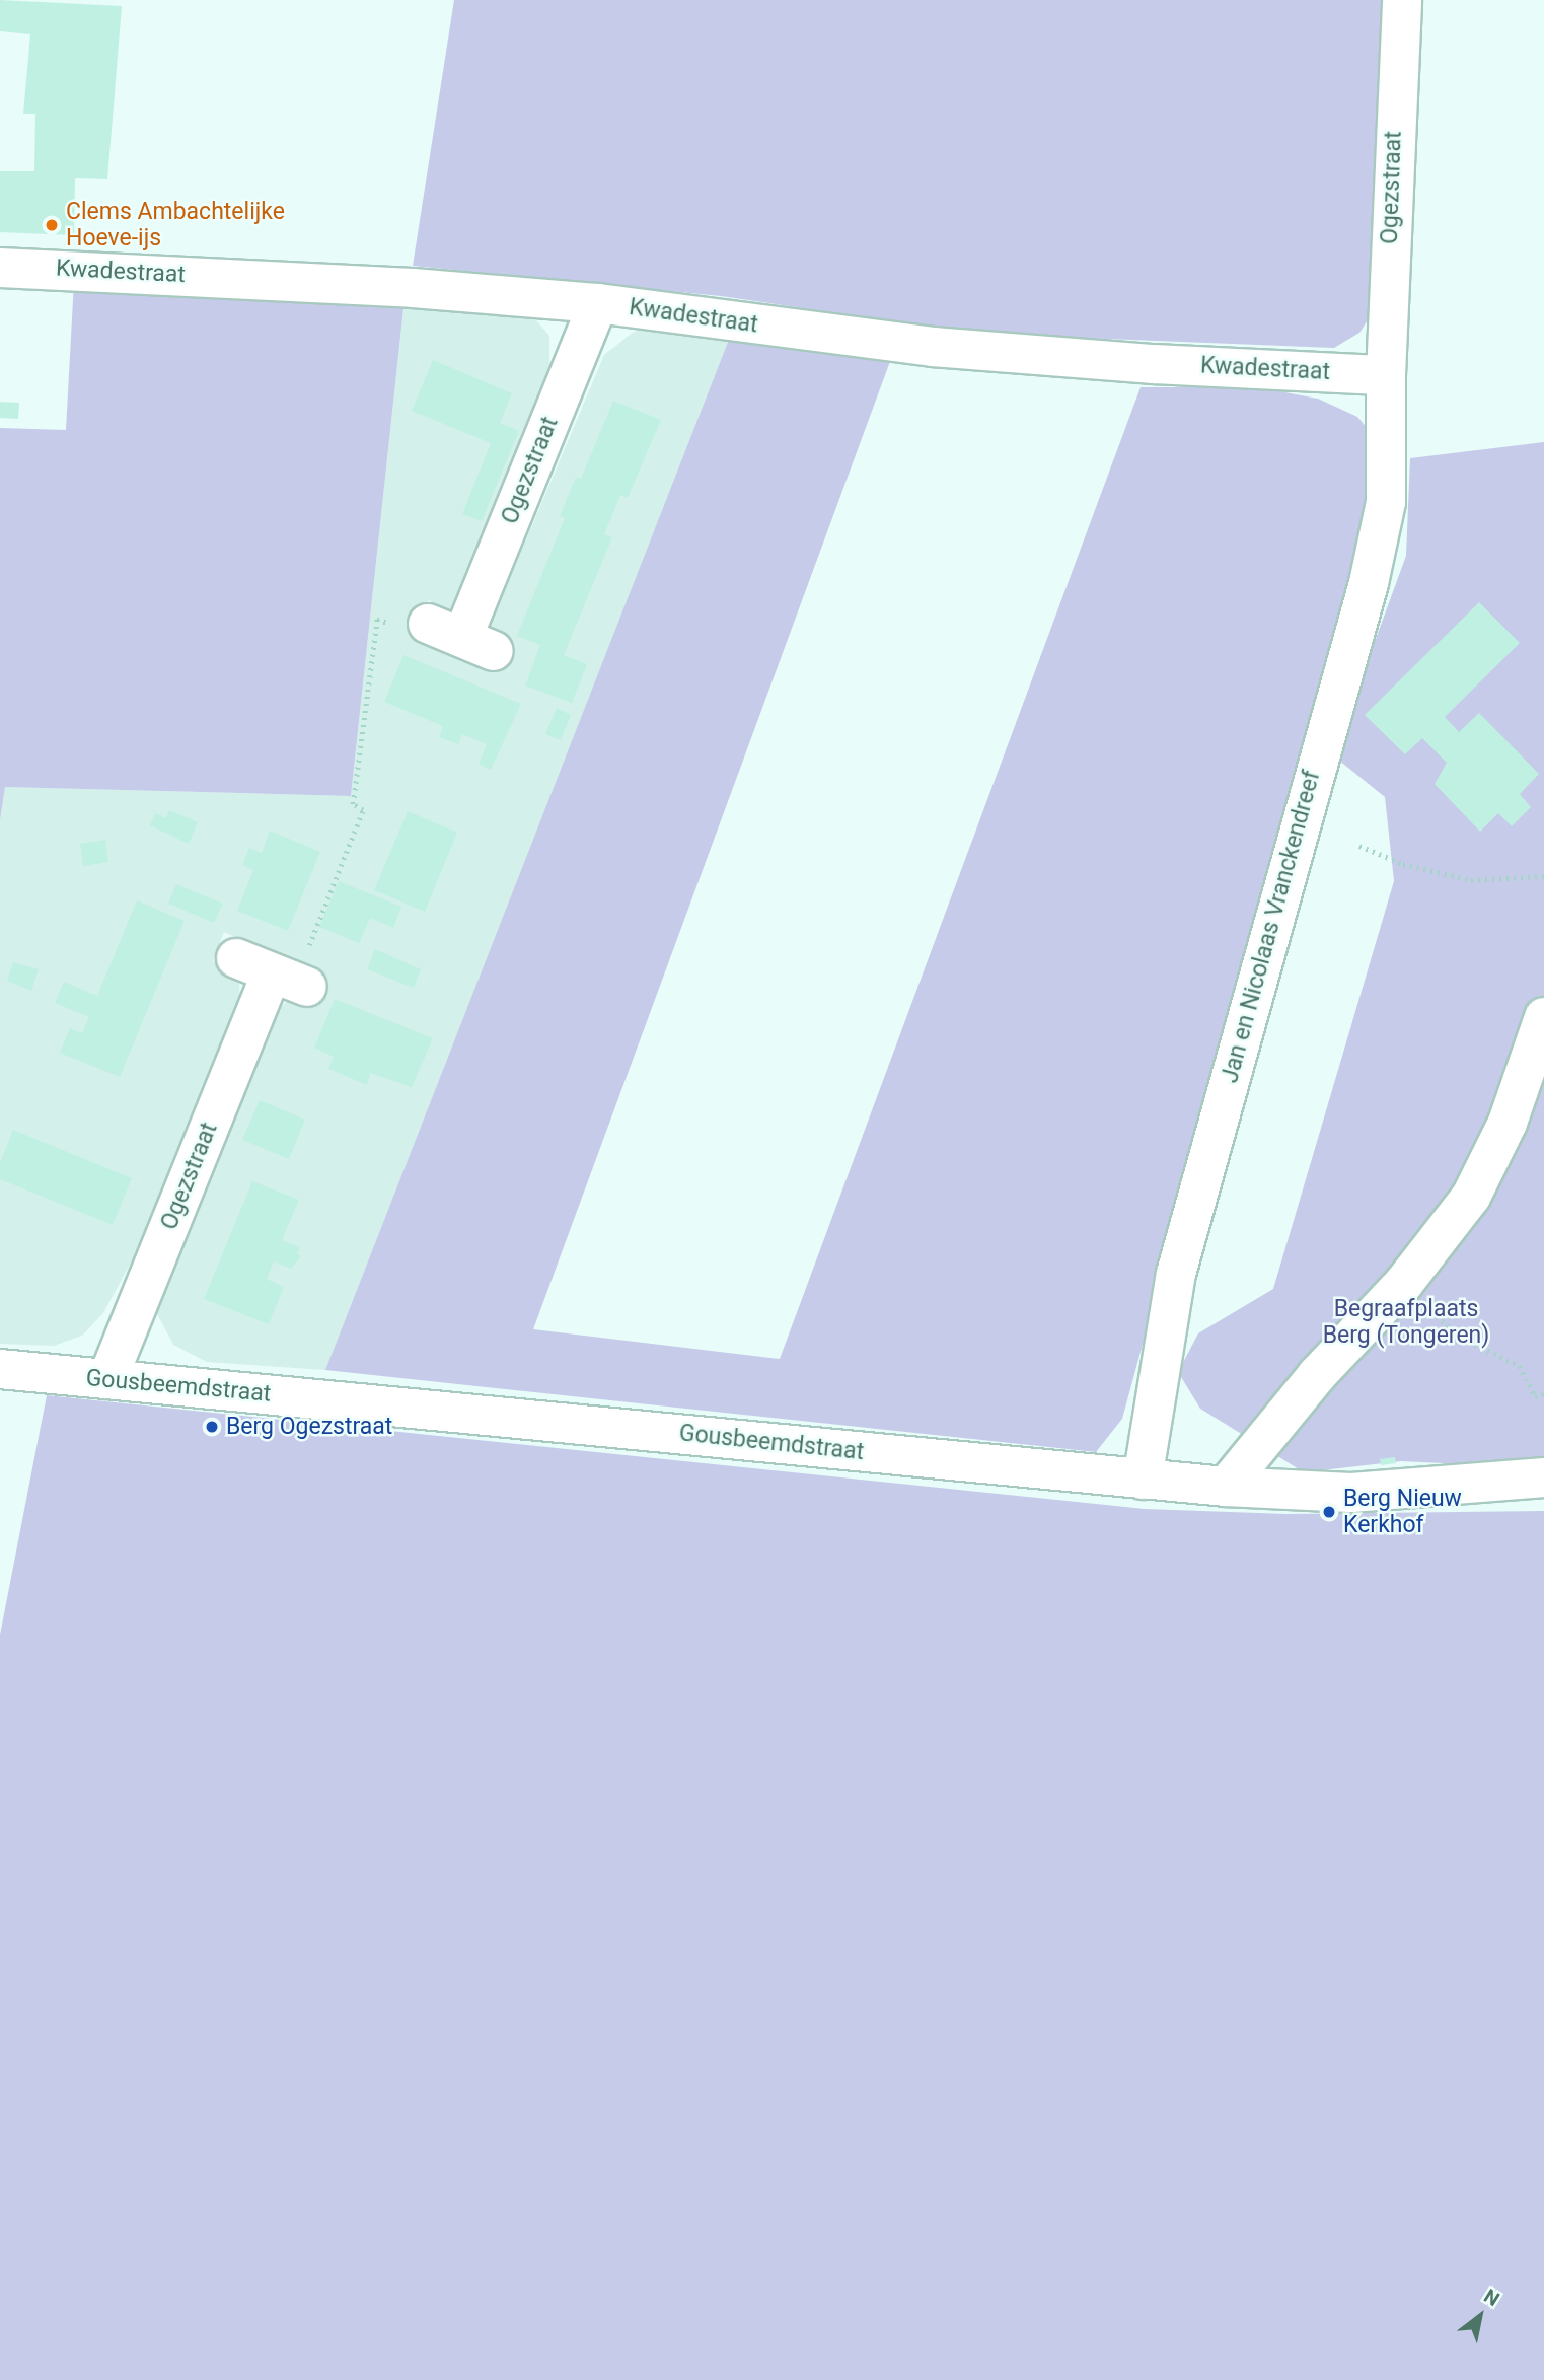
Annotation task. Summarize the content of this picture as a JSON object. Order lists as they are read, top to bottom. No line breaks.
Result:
{"streets":{"street":["Ogezstraat","Kwadestraat","Jan en Nicolaas Vranckendreef","Gousbeemdstraat"]},"crossings":[["Ogezstraat","Kwadestraat"],["Ogezstraat","Jan en Nicolaas Vranckendreef"],["Ogezstraat","Gousbeemdstraat"],["Kwadestraat","Jan en Nicolaas Vranckendreef"],["Jan en Nicolaas Vranckendreef","Gousbeemdstraat"]],"parks":["Begraafplaats Berg (Tongeren)"],"places":["Clems Ambachtelijke Hoeve-ijs","Berg Ogezstraat","Berg Nieuw Kerkhof"],"north":"top right"}
